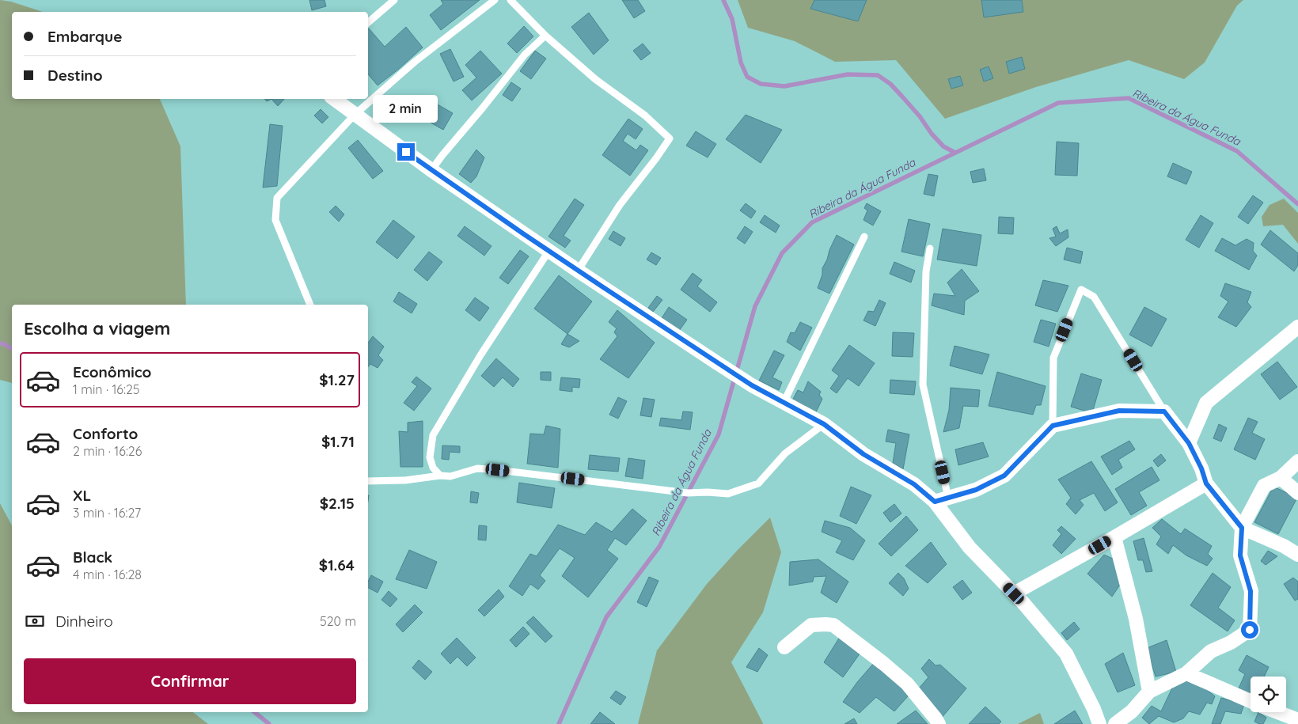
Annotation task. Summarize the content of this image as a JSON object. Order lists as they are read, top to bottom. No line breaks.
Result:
{"water":["Ribeira da Água Funda"],"page":{"banner":["Embarque","Destino"],"bubble":"2 min","heading":"Escolha a viagem","list":[{"name":"Econômico","note":"1 min · 16:25","value":"$1.27"},{"name":"Conforto","note":"2 min · 16:26","value":"$1.71"},{"name":"XL","note":"3 min · 16:27","value":"$2.15"},{"name":"Black","note":"4 min · 16:28","value":"$1.64"}],"pay":["Dinheiro","520 m"],"buttons":"Confirmar"}}
